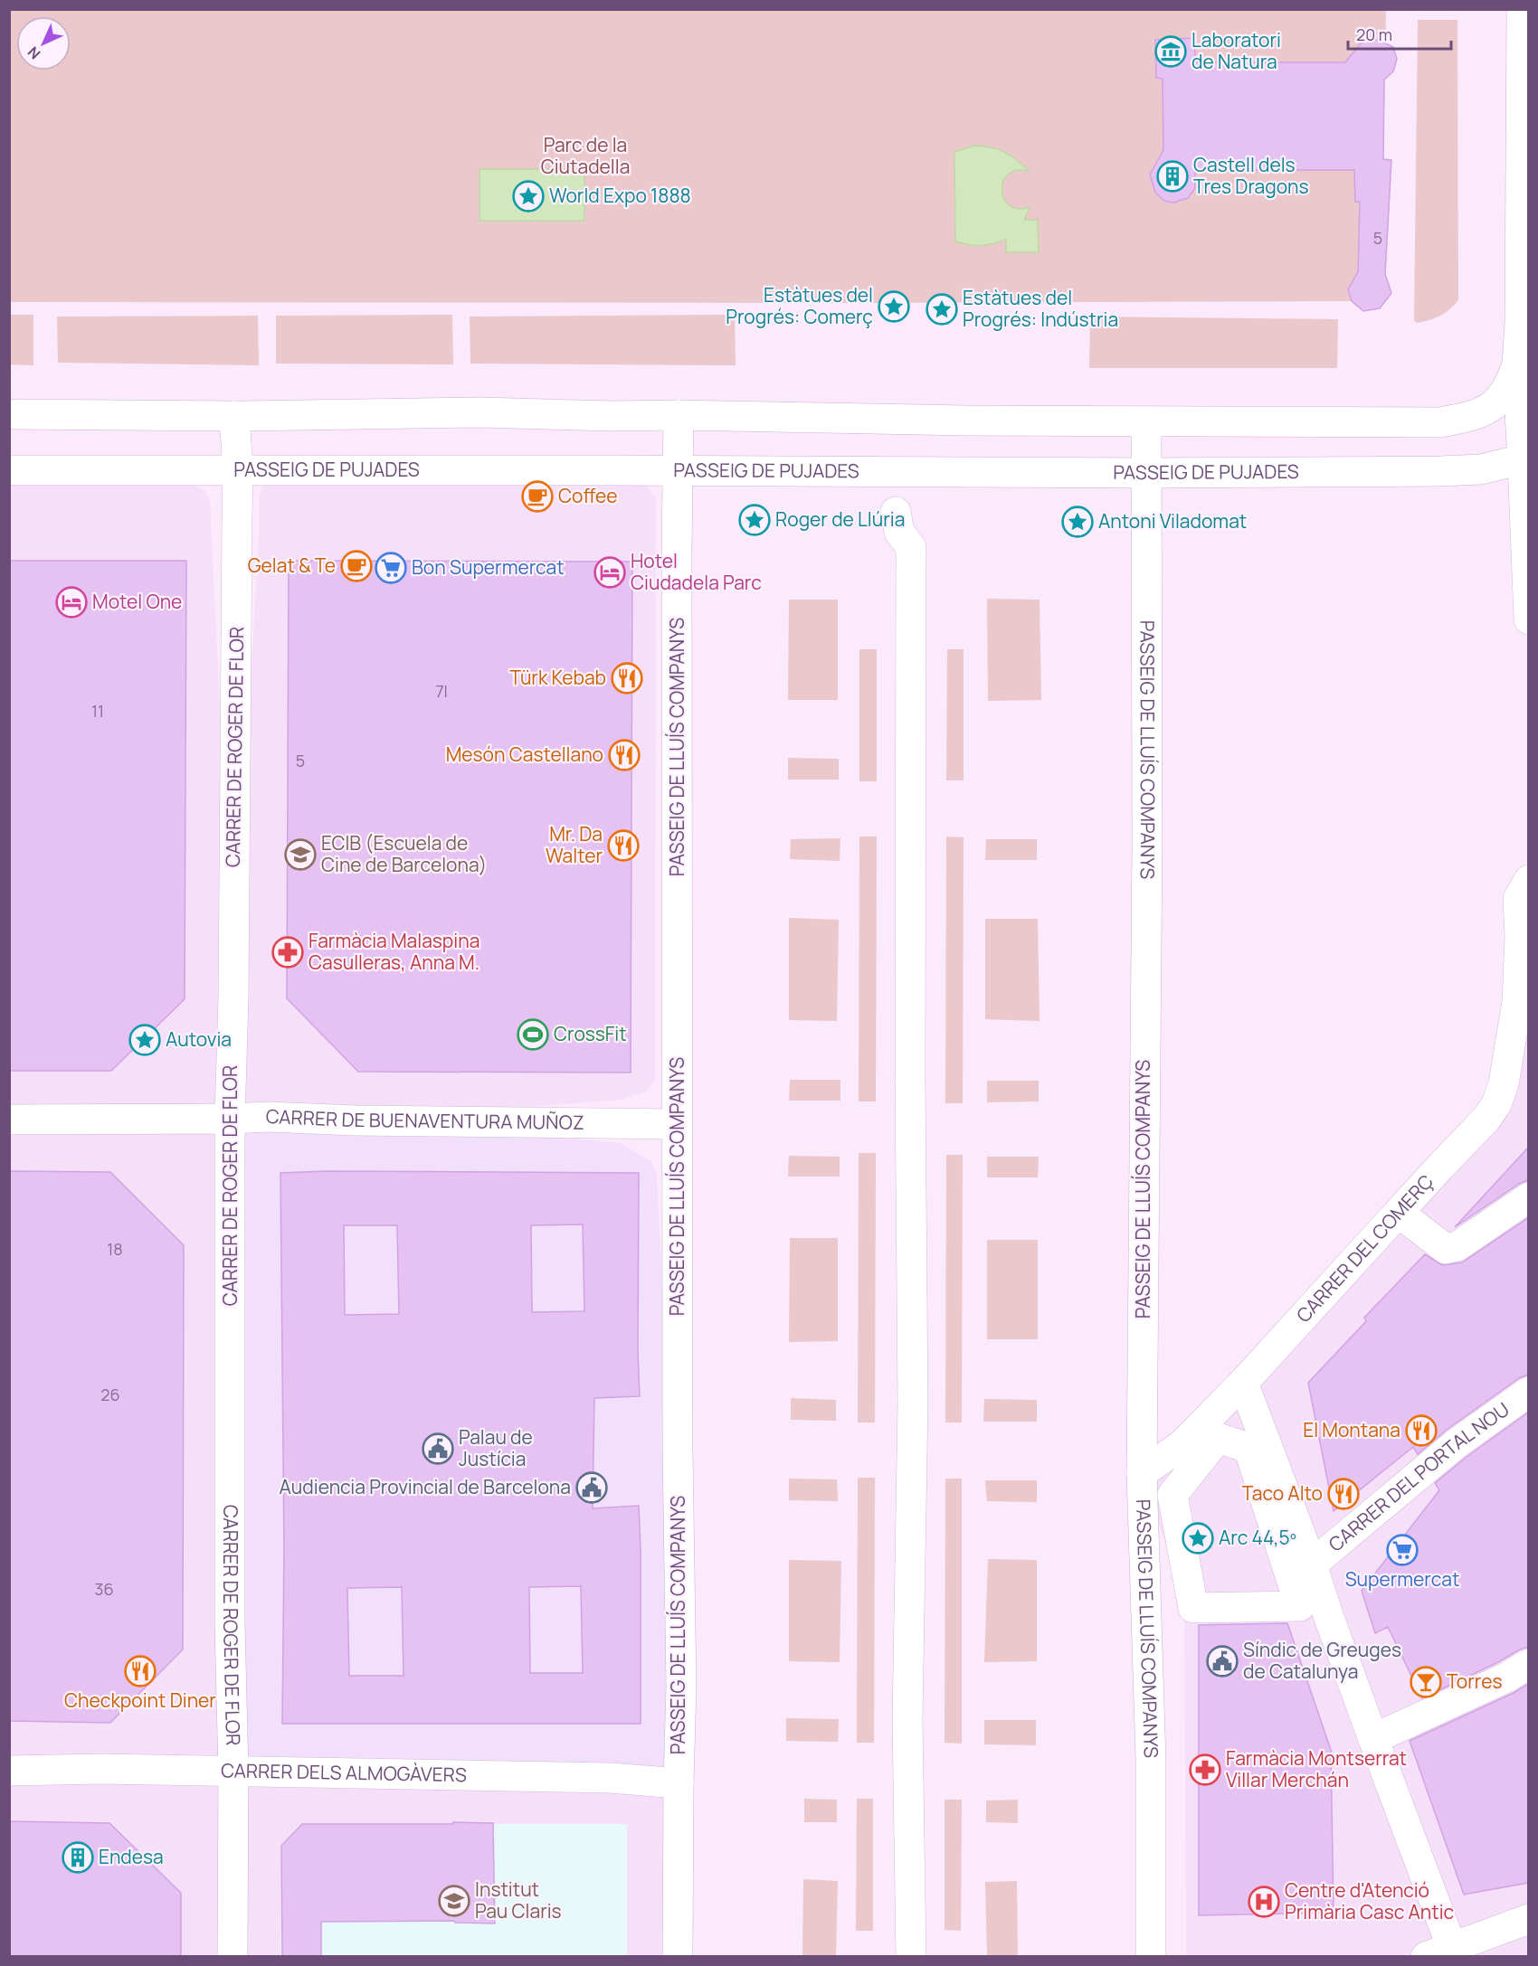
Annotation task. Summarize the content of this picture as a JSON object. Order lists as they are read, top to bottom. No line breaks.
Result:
{"streets":{"street":["PASSEIG DE PUJADES","CARRER DE ROGER DE FLOR","PASSEIG DE LLUÍS COMPANYS","CARRER DE BUENAVENTURA MUÑOZ","CARRER DEL COMERÇ","CARRER DEL PORTAL NOU","CARRER DELS ALMOGÀVERS"]},"crossings":[["PASSEIG DE PUJADES","CARRER DE ROGER DE FLOR"],["PASSEIG DE PUJADES","PASSEIG DE LLUÍS COMPANYS"],["CARRER DE ROGER DE FLOR","CARRER DE BUENAVENTURA MUÑOZ"],["CARRER DE ROGER DE FLOR","CARRER DELS ALMOGÀVERS"],["PASSEIG DE LLUÍS COMPANYS","CARRER DE BUENAVENTURA MUÑOZ"],["PASSEIG DE LLUÍS COMPANYS","CARRER DEL COMERÇ"],["PASSEIG DE LLUÍS COMPANYS","CARRER DELS ALMOGÀVERS"]],"parks":["Parc de la Ciutadella"],"places":{"museum":["Laboratori de Natura"],"building":["Castell dels Tres Dragons","Endesa"],"place":["World Expo 1888","Estàtues del Progrés: Comerç","Estàtues del Progrés: Indústria","Roger de Llúria","Antoni Viladomat","Autovia","Arc 44,5º"],"cafe":["Coffee","Gelat & Te"],"supermarket":["Bon Supermercat","Supermercat"],"hotel":["Hotel Ciudadela Parc","Motel One"],"restaurant":["Türk Kebab","Mesón Castellano","Mr. Da Walter","El Montana","Taco Alto","Checkpoint Diner"],"school or university":["ECIB (Escuela de Cine de Barcelona)","Institut Pau Claris"],"pharmacy":["Farmàcia Malaspina Casulleras, Anna M.","Farmàcia Montserrat Villar Merchán"],"sports":["CrossFit"],"public building":["Palau de Justícia","Audiencia Provincial de Barcelona","Síndic de Greuges de Catalunya"],"bar":["Torres"],"hospital":["Centre d'Atenció Primària Casc Antic"]},"house_numbers":["5","7I","11","5","18","26","36"],"scale_bar":"20 m","north":"bottom left"}
